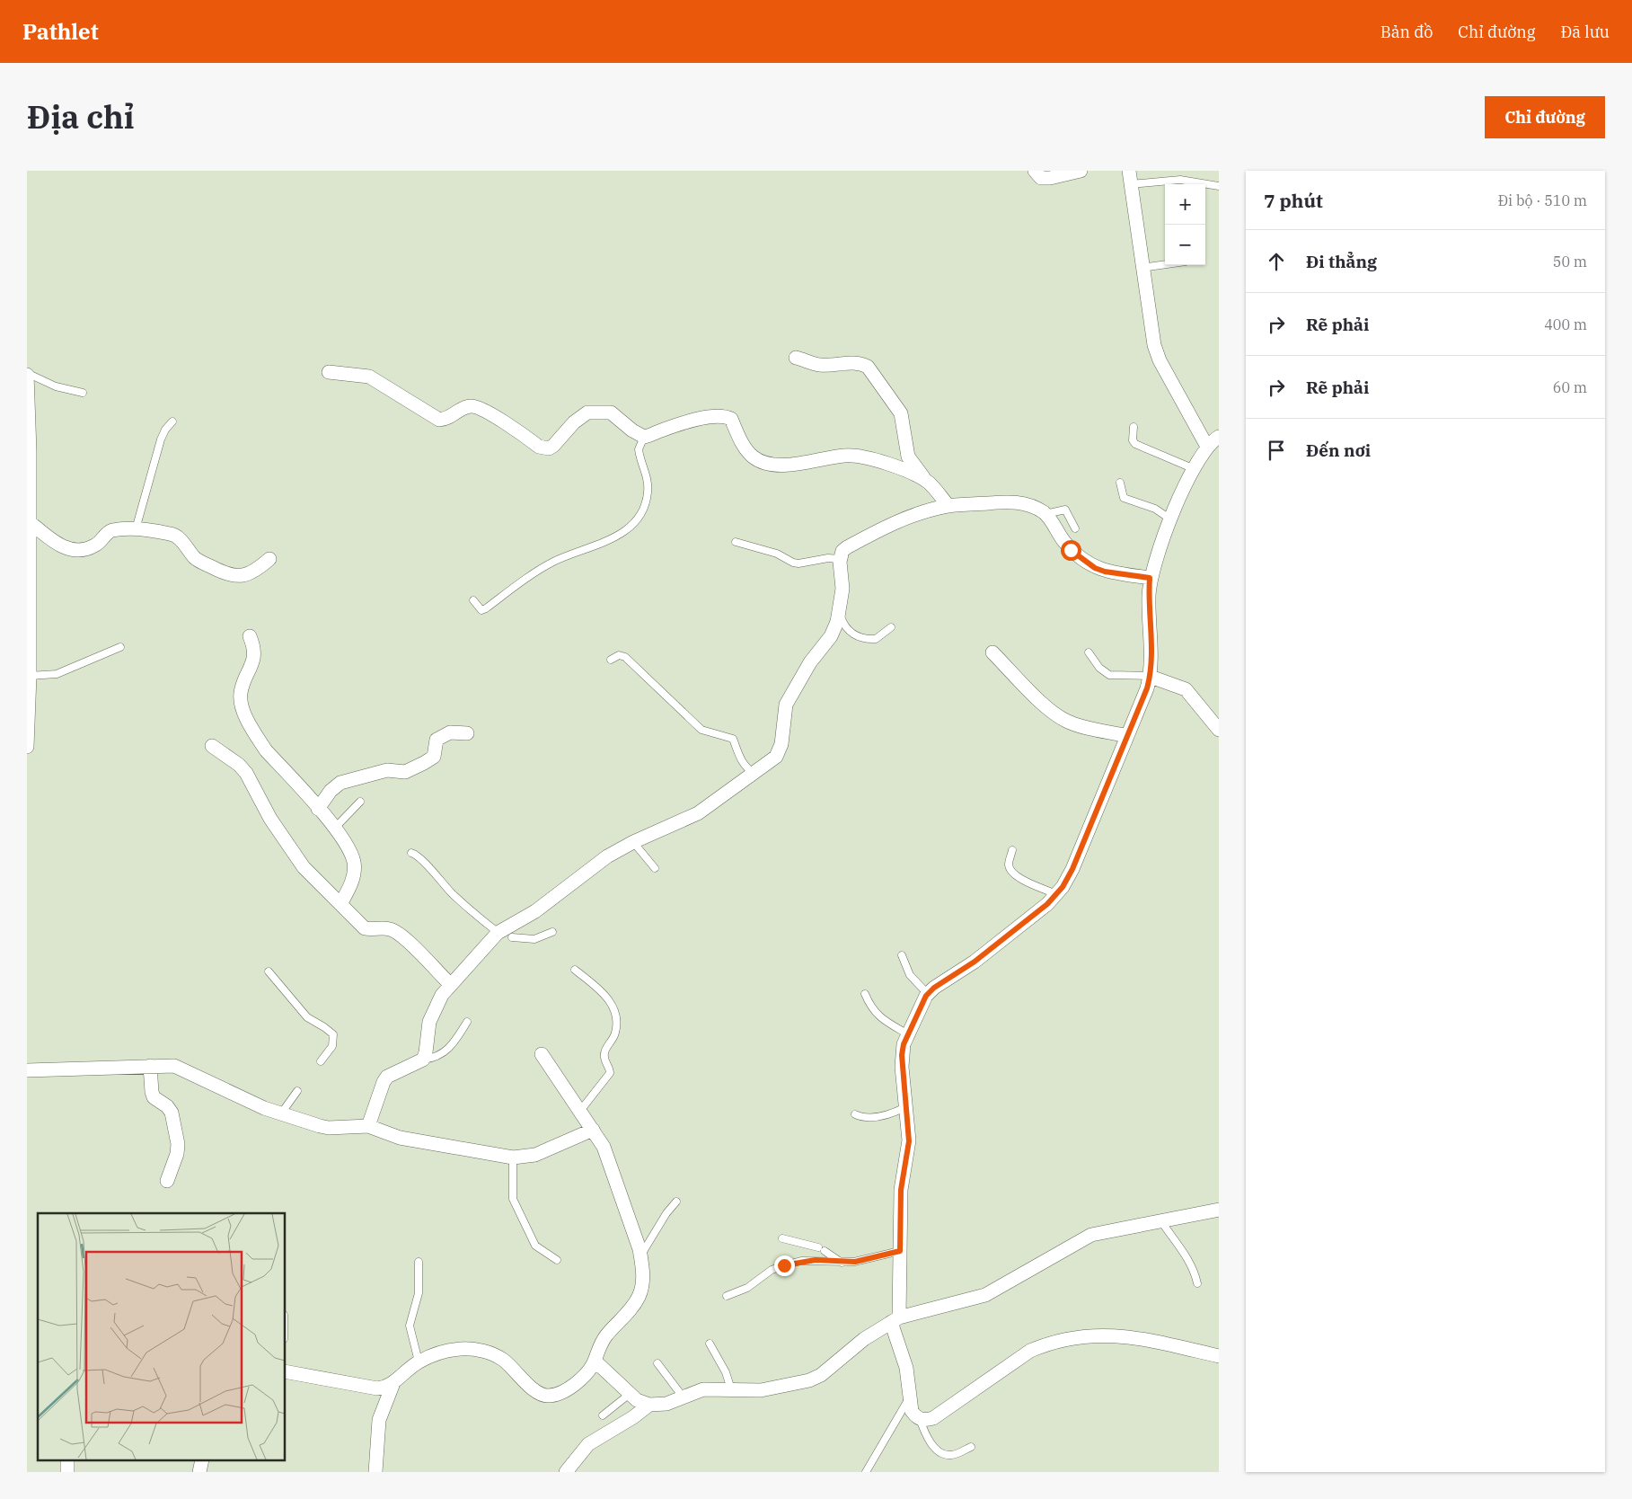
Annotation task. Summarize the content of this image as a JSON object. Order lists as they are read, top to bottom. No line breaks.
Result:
{"page":{"header":"Pathlet","nav":["Bản đồ","Chỉ đường","Đã lưu"],"title":"Địa chỉ","buttons":"Chỉ đường","heading":["7 phút","Đi bộ · 510 m"],"map_buttons":["+","−"],"list":[["Đi thẳng","50 m"],["Rẽ phải","400 m"],["Rẽ phải","60 m"],"Đến nơi"]}}
